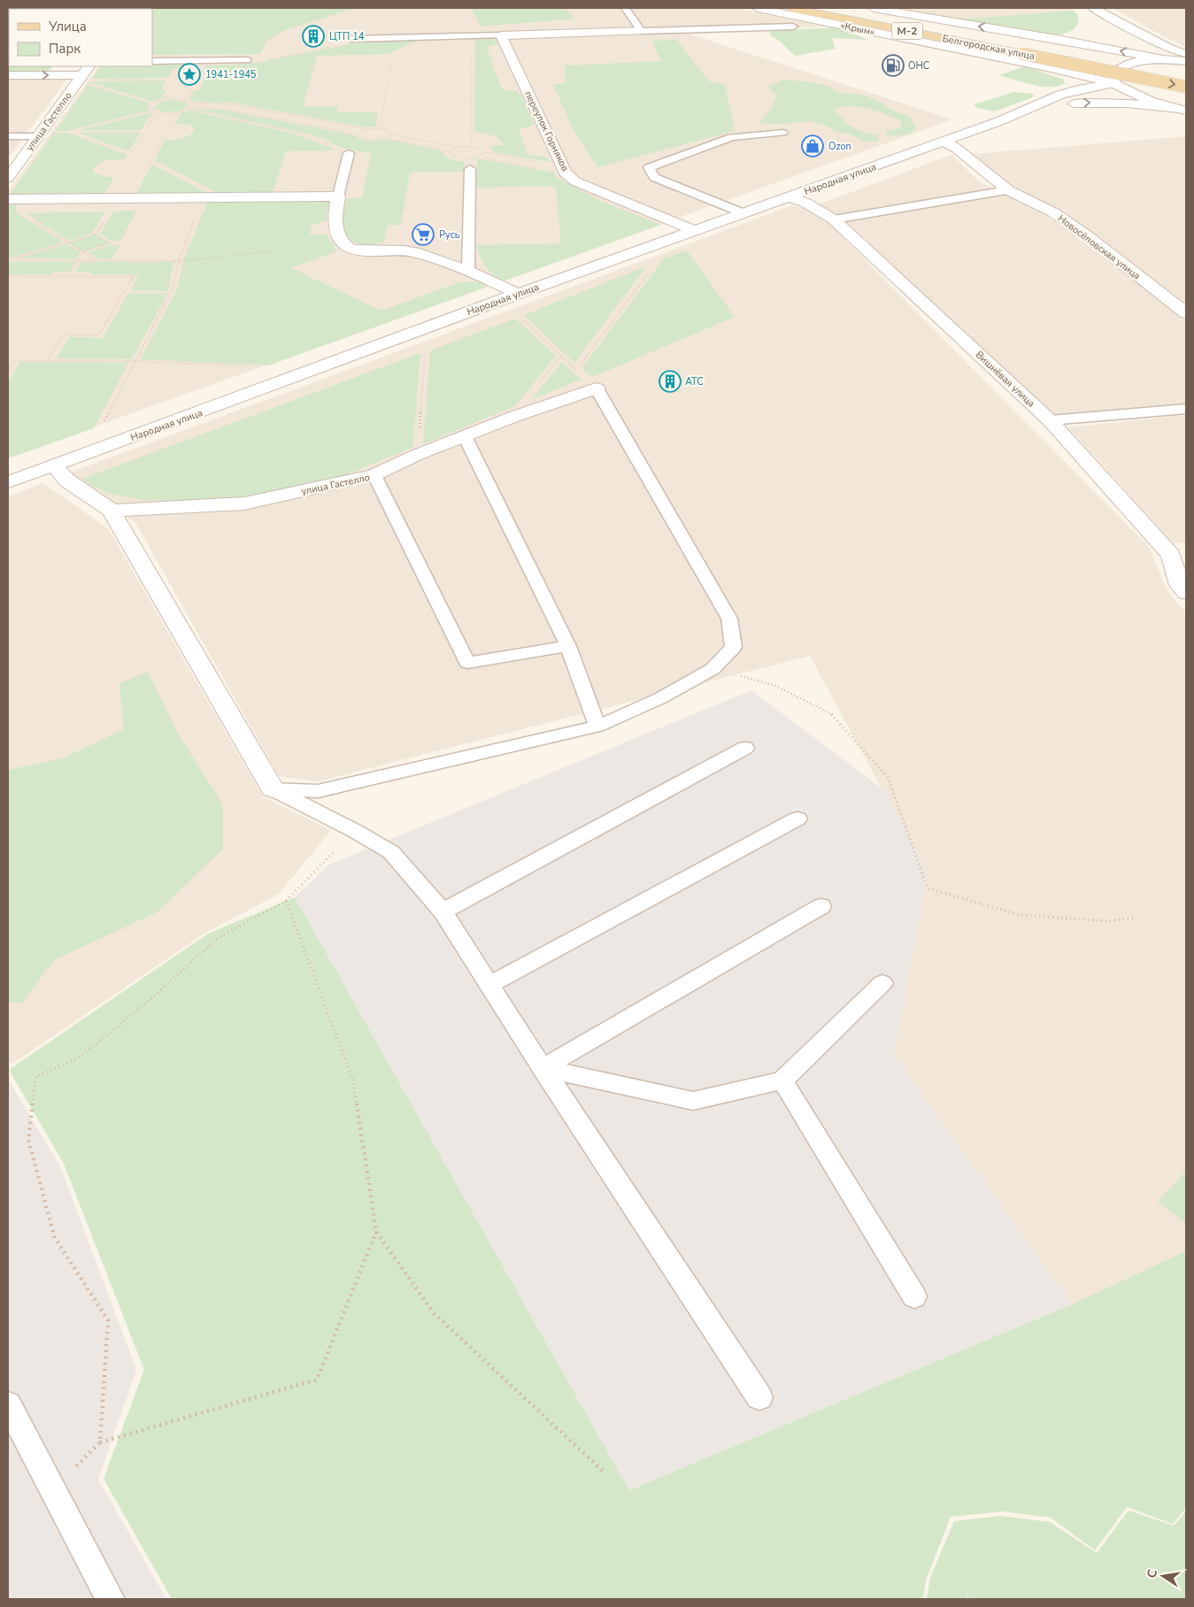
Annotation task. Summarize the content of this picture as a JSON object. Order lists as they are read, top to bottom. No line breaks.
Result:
{"streets":{"main road":["«Крым»","М-2","Белгородская улица"],"street":["улица Гастелло","переулок Горняков","Народная улица","Новосёловская улица","Вишнёвая улица"]},"crossings":[["переулок Горняков","Народная улица"],["Народная улица","Новосёловская улица"],["Народная улица","Вишнёвая улица"]],"one_way":["Белгородская улица"],"places":{"building":["ЦТП 14","АТС"],"fuel station":["ОНС"],"place":["1941-1945"],"shop":["Ozon"],"supermarket":["Русь"]},"legend":["Улица","Парк"],"north":"left"}
